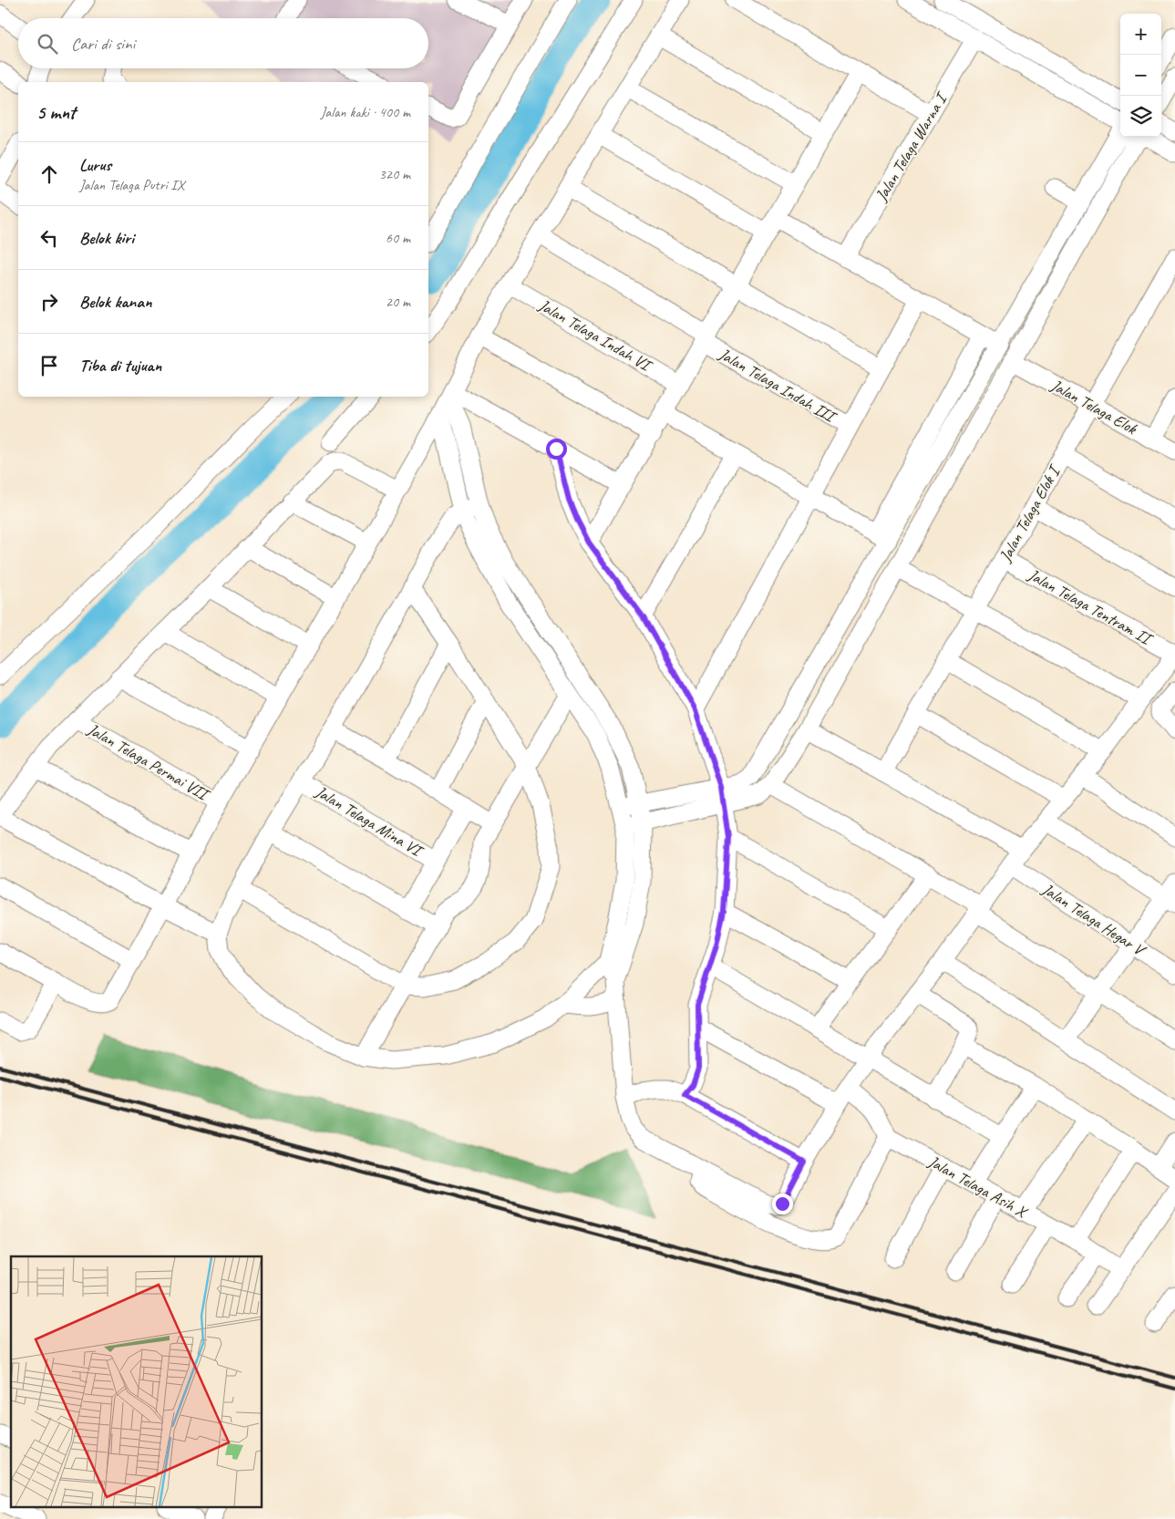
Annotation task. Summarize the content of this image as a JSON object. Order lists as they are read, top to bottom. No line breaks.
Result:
{"streets":{"street":["Jalan Telaga Warna I","Jalan Telaga Indah VI","Jalan Telaga Indah III","Jalan Telaga Elok","Jalan Telaga Elok I","Jalan Telaga Tentram II","Jalan Telaga Permai VII","Jalan Telaga Mina VI","Jalan Telaga Hegar V","Jalan Telaga Asih X"]},"crossings":[["Jalan Telaga Elok","Jalan Telaga Elok I"],["Jalan Telaga Elok I","Jalan Telaga Tentram II"]],"page":{"map_buttons":["+","−"],"search":"Cari di sini","heading":["5 mnt","Jalan kaki · 400 m"],"list":[["Lurus","Jalan Telaga Putri IX","320 m"],["Belok kiri","60 m"],["Belok kanan","20 m"],"Tiba di tujuan"]}}
